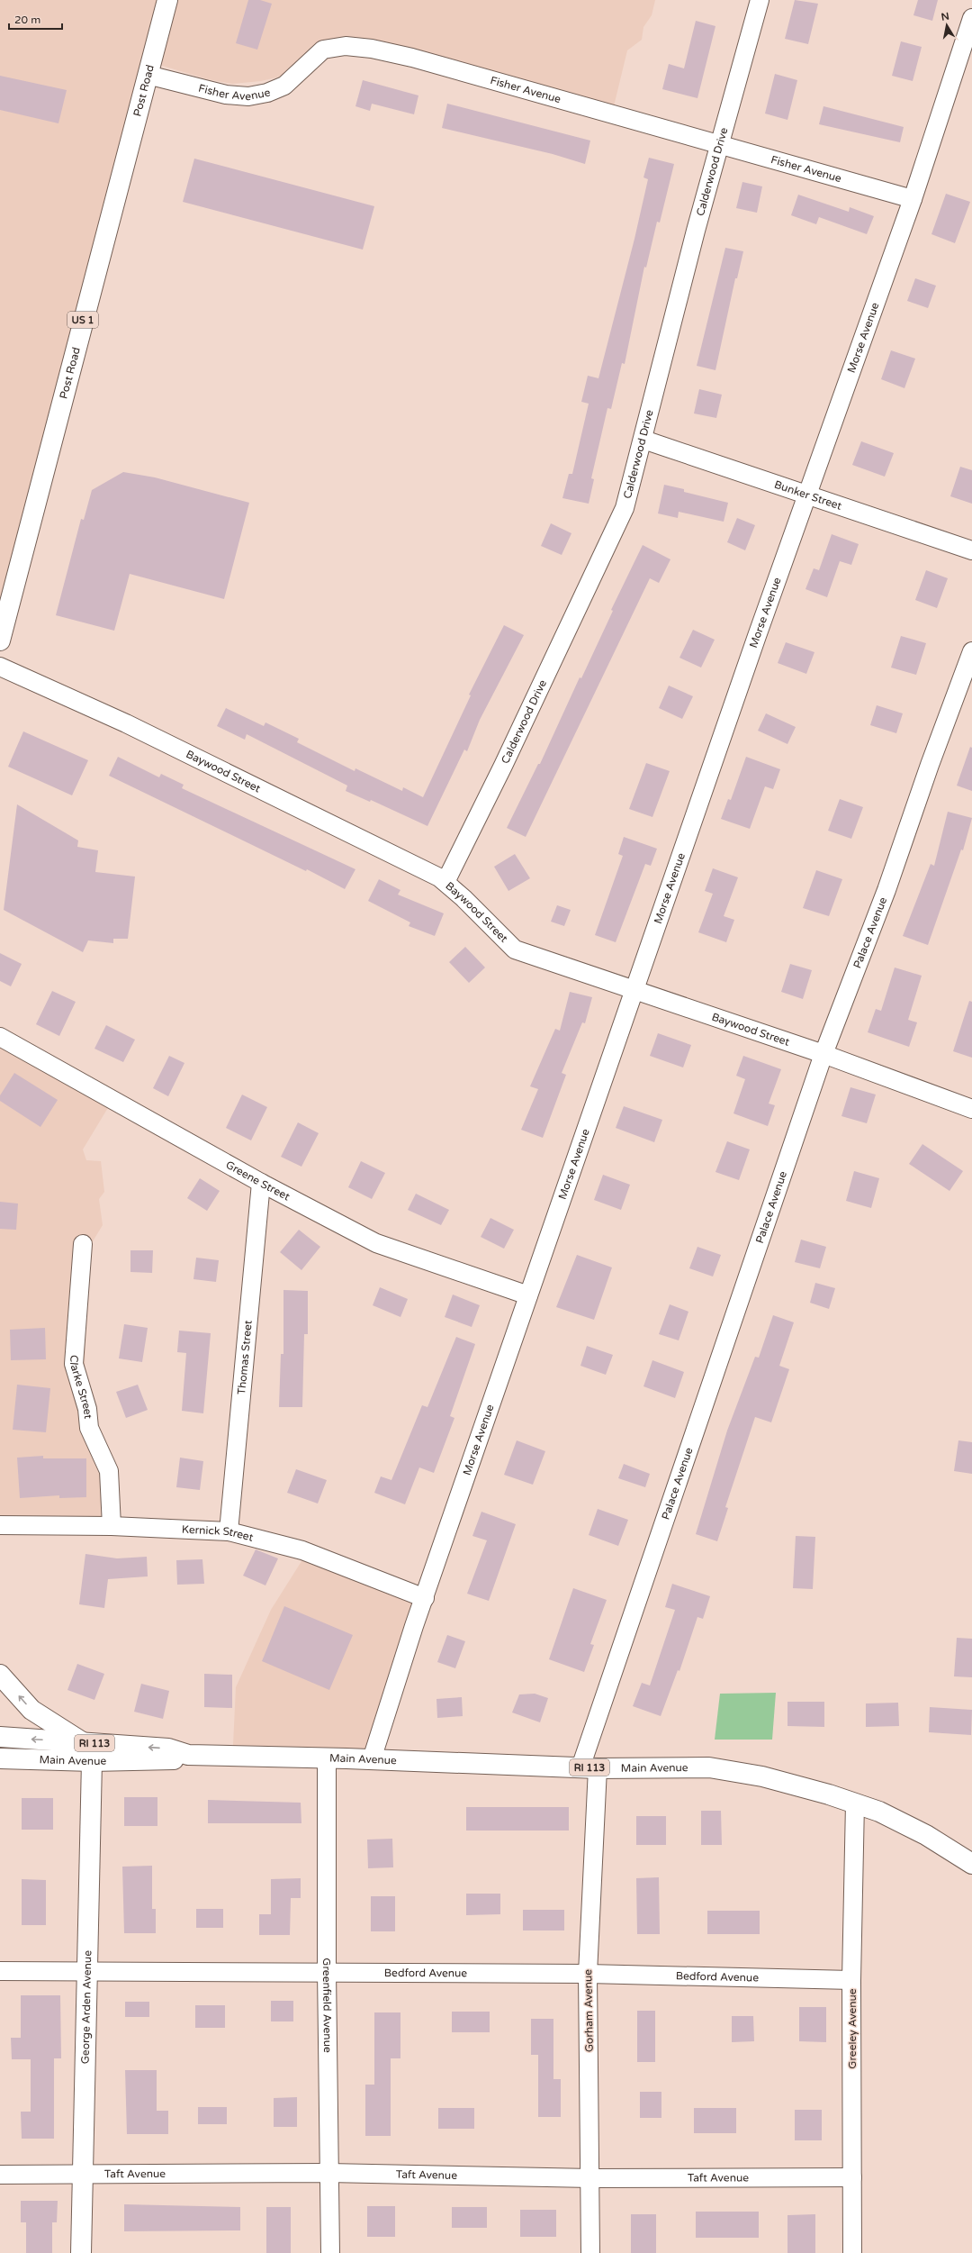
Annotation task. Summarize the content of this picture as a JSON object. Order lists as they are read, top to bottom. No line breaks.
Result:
{"streets":{"main road":["Post Road","US 1","RI 113","Main Avenue","George Arden Avenue"],"street":["Fisher Avenue","Calderwood Drive","Morse Avenue","Bunker Street","Baywood Street","Palace Avenue","Greene Street","Thomas Street","Clarke Street","Kernick Street","Bedford Avenue","Greenfield Avenue","Gorham Avenue","Greeley Avenue","Taft Avenue"]},"crossings":[["Fisher Avenue","Post Road"],["Fisher Avenue","Calderwood Drive"],["Fisher Avenue","Morse Avenue"],["Calderwood Drive","Bunker Street"],["Calderwood Drive","Baywood Street"],["Morse Avenue","Bunker Street"],["Morse Avenue","Baywood Street"],["Morse Avenue","Greene Street"],["Morse Avenue","Kernick Street"],["Morse Avenue","Main Avenue"],["Baywood Street","Palace Avenue"],["Palace Avenue","Main Avenue"],["Palace Avenue","Gorham Avenue"],["Greene Street","Thomas Street"],["Thomas Street","Kernick Street"],["Clarke Street","Kernick Street"],["Main Avenue","Greenfield Avenue"],["Main Avenue","George Arden Avenue"],["Main Avenue","Gorham Avenue"],["Main Avenue","Greeley Avenue"],["Bedford Avenue","Greenfield Avenue"],["Bedford Avenue","George Arden Avenue"],["Bedford Avenue","Gorham Avenue"],["Bedford Avenue","Greeley Avenue"],["Greenfield Avenue","Taft Avenue"],["George Arden Avenue","Taft Avenue"],["Gorham Avenue","Taft Avenue"],["Greeley Avenue","Taft Avenue"]],"scale_bar":"20 m","north":"top"}
